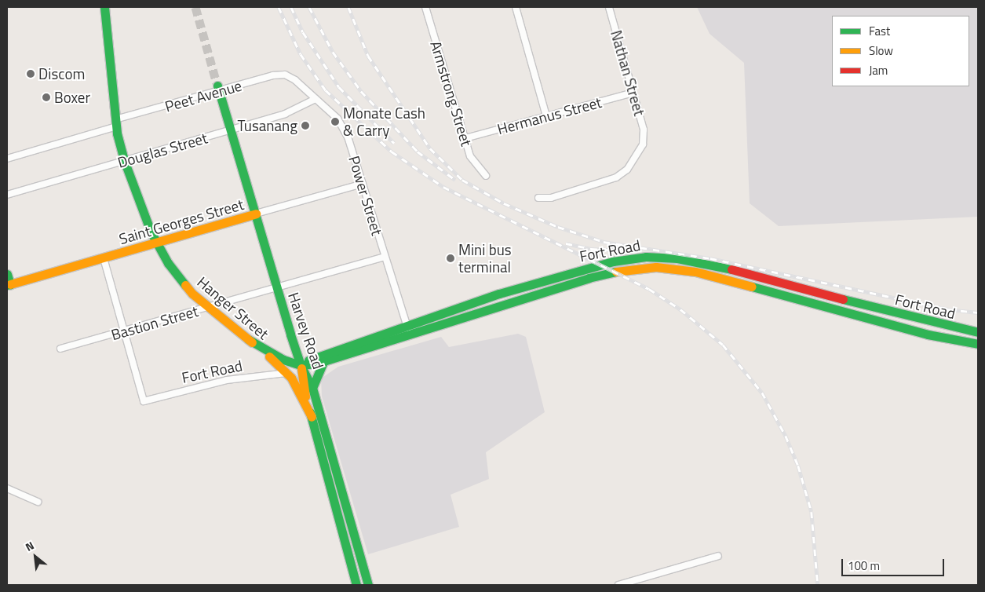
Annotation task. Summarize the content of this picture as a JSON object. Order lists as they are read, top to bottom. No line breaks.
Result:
{"streets":{"main road":["Saint Georges Street","Fort Road","Hanger Street","Harvey Road"],"street":["Nathan Street","Armstrong Street","Peet Avenue","Hermanus Street","Douglas Street","Power Street","Bastion Street"]},"crossings":[["Nathan Street","Hermanus Street"],["Armstrong Street","Hermanus Street"],["Peet Avenue","Power Street"],["Peet Avenue","Hanger Street"],["Peet Avenue","Harvey Road"],["Douglas Street","Power Street"],["Douglas Street","Hanger Street"],["Douglas Street","Harvey Road"],["Power Street","Saint Georges Street"],["Power Street","Fort Road"],["Power Street","Bastion Street"],["Saint Georges Street","Hanger Street"],["Saint Georges Street","Harvey Road"],["Fort Road","Hanger Street"],["Fort Road","Bastion Street"],["Fort Road","Harvey Road"],["Hanger Street","Bastion Street"],["Bastion Street","Harvey Road"]],"places":["Discom","Boxer","Monate Cash & Carry","Tusanang","Mini bus terminal"],"legend":["Fast","Slow","Jam"],"scale_bar":"100 m","north":"top left"}
